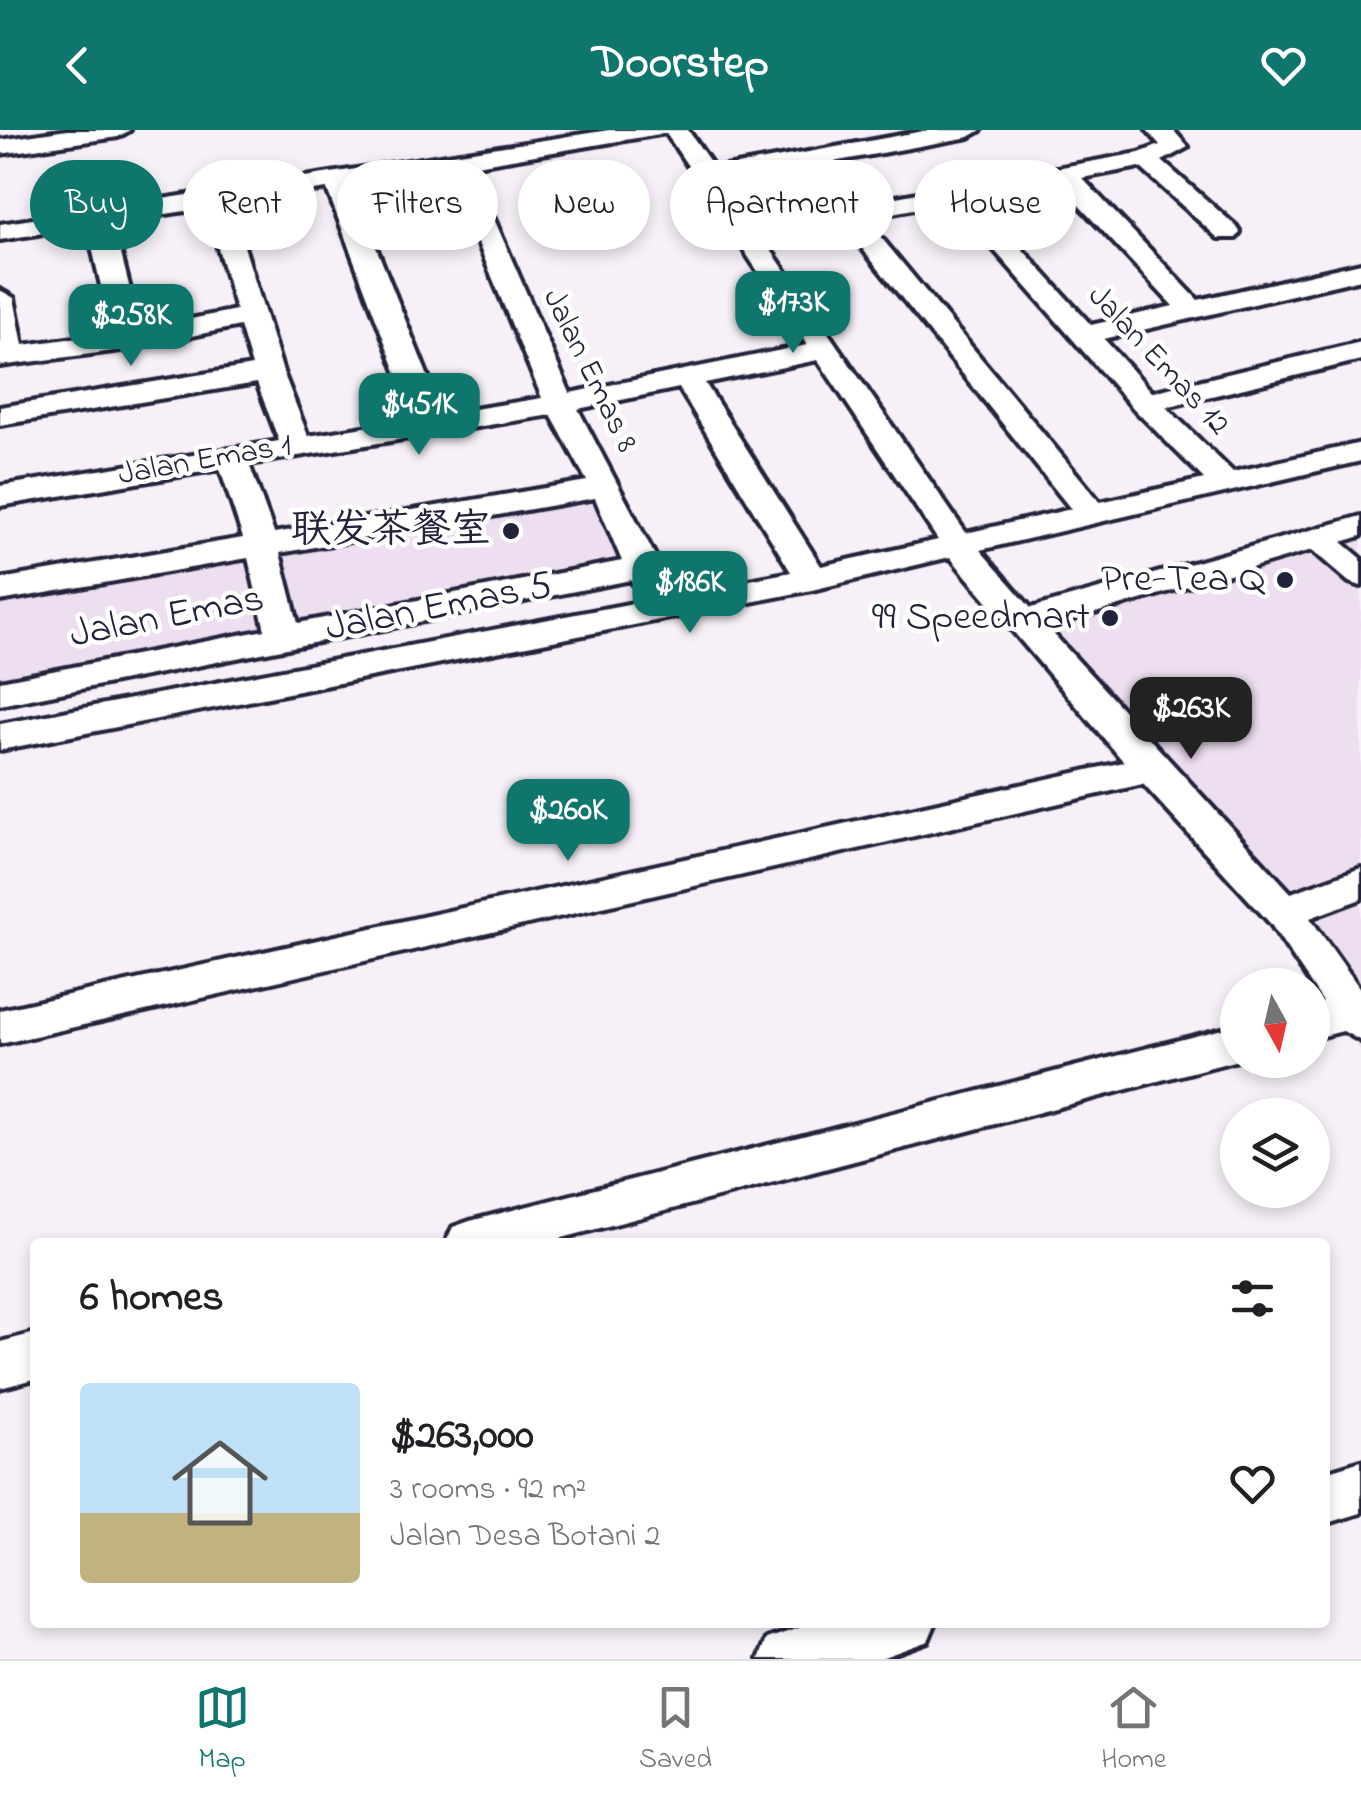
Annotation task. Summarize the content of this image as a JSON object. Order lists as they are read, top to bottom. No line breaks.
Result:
{"streets":{"street":["Jalan Emas 12","Jalan Emas 8","Jalan Emas 1","Jalan Emas 5","Jalan Emas"]},"crossings":[["Jalan Emas 12","Jalan Emas 5"],["Jalan Emas 8","Jalan Emas 1"],["Jalan Emas 8","Jalan Emas 5"],["Jalan Emas 8","Jalan Emas"]],"places":["联发茶餐室","Pre-Tea Q","99 Speedmart"],"north":"bottom","page":{"header":"Doorstep","chip":["Buy","Rent","Filters","New","Apartment","House"],"price":["$173K","$258K","$451K","$186K","$263K","$260K"],"heading":"6 homes","list":[{"name":"$263,000","note":"3 rooms · 92 m² · Jalan Desa Botani 2"}],"tabs":["Map","Saved","Home"]}}
